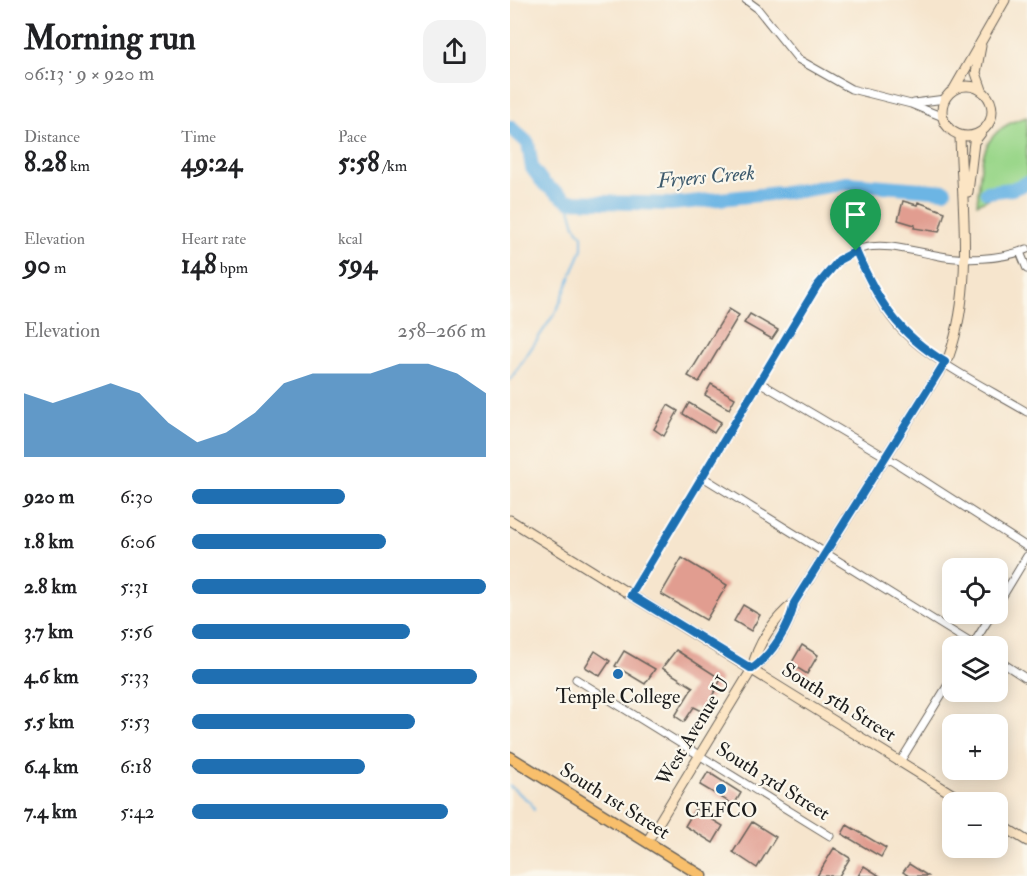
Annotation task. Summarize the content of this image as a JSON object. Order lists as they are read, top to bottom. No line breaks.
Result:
{"streets":{"main road":["South 1st Street"],"street":["South 5th Street","West Avenue U","South 3rd Street"]},"crossings":[["South 5th Street","West Avenue U"],["West Avenue U","South 3rd Street"],["West Avenue U","South 1st Street"]],"water":["Fryers Creek"],"places":["Temple College","CEFCO"],"page":{"heading":["Morning run","06:13 · 9 × 920 m"],"stats":[["Distance","8.28 km"],["Time","49:24"],["Pace","5:58 /km"],["Elevation","90 m"],["Heart rate","148 bpm"],["kcal","594"]],"chart":["Elevation","258–266 m"],"list":[{"name":"920 m","note":"6:30"},{"name":"1.8 km","note":"6:06"},{"name":"2.8 km","note":"5:31"},{"name":"3.7 km","note":"5:56"},{"name":"4.6 km","note":"5:33"},{"name":"5.5 km","note":"5:53"},{"name":"6.4 km","note":"6:18"},{"name":"7.4 km","note":"5:42"}],"map_buttons":["+","−"]}}
